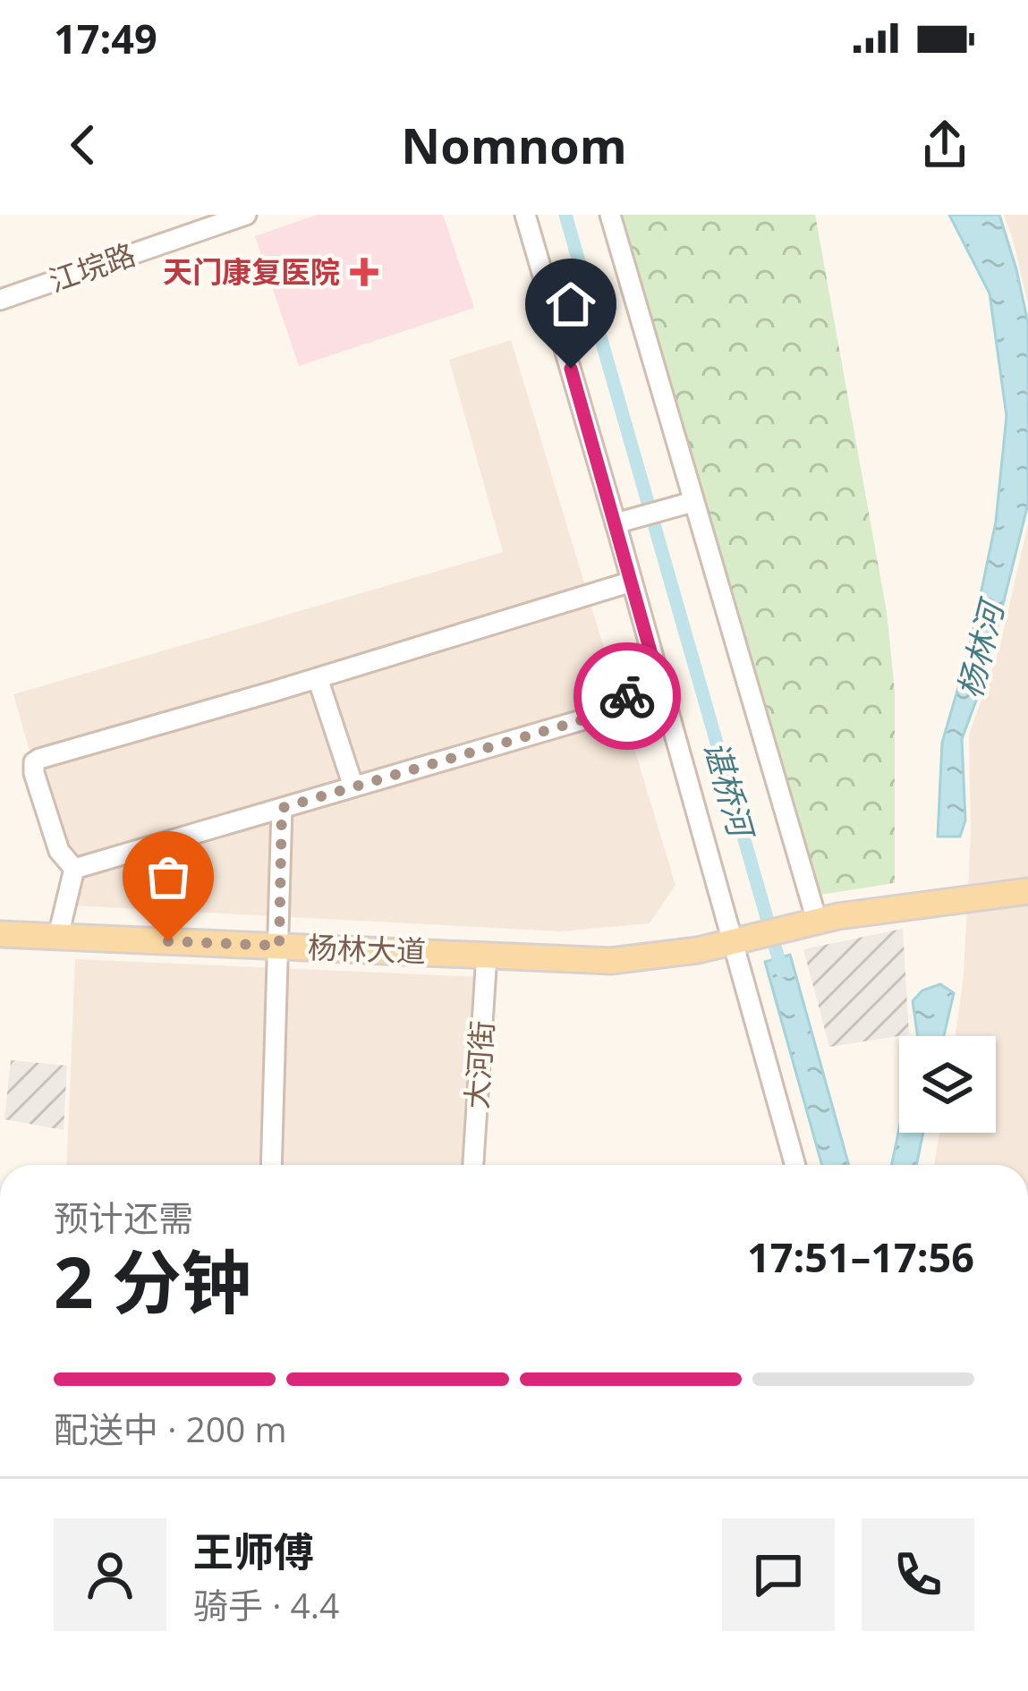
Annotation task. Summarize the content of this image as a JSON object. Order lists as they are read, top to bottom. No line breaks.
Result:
{"streets":{"main road":["杨林大道"],"street":["江垸路","大河街"]},"crossings":[["杨林大道","大河街"]],"water":["杨林河","谌桥河"],"places":{"health":["天门康复医院"]},"page":{"status":"17:49","header":"Nomnom","heading":["2 分钟","预计还需","17:51–17:56"],"panel":["王师傅","骑手 · 4.4"],"bar":"配送中 · 200 m"}}
